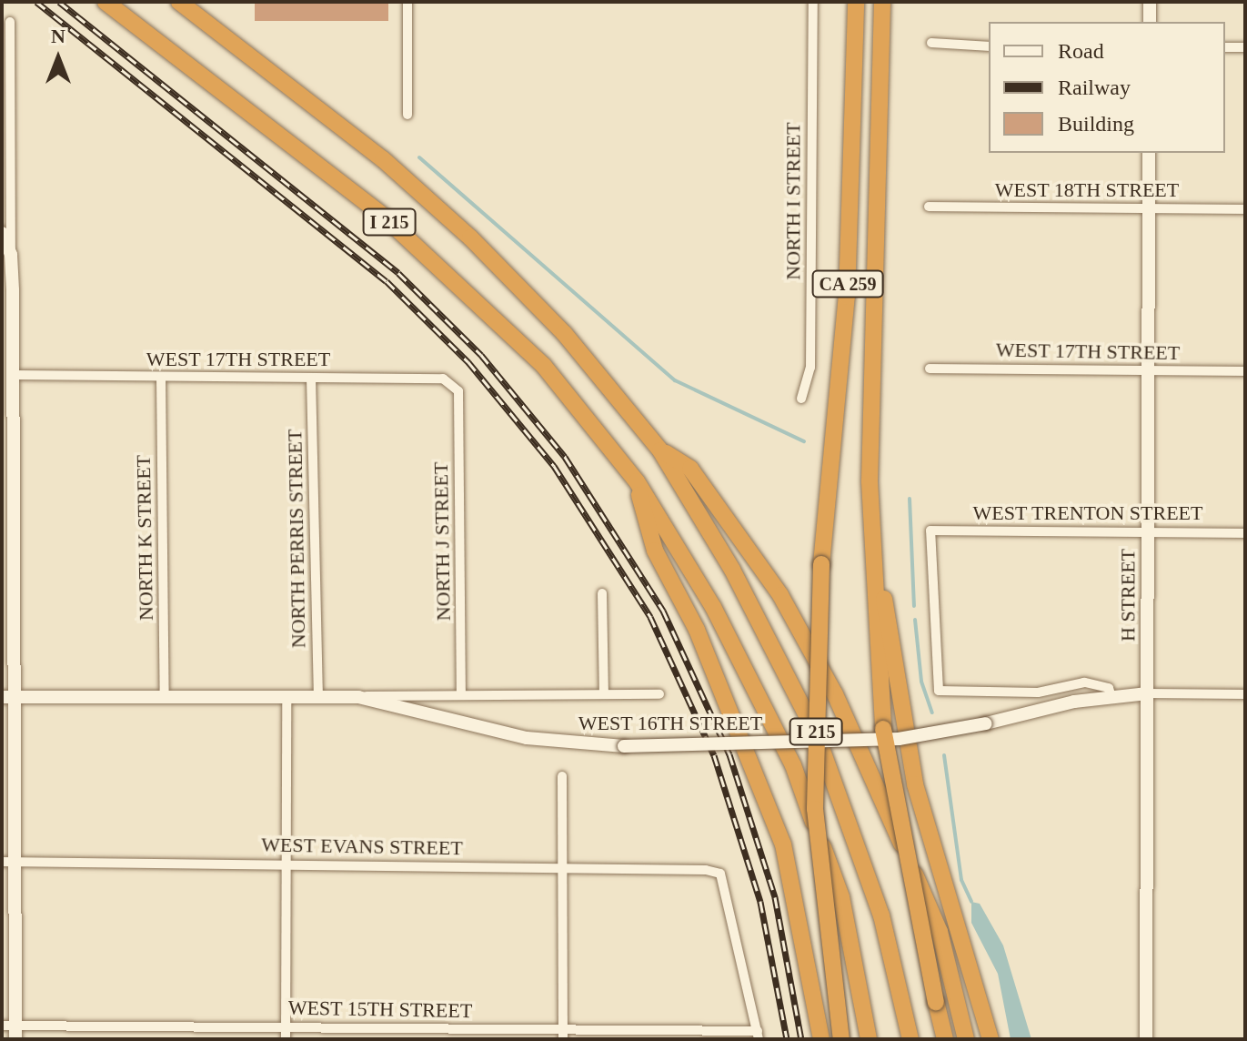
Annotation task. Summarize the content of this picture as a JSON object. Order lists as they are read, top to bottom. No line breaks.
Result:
{"streets":{"highway":["I 215","CA 259"],"street":["WEST 18TH STREET","NORTH I STREET","WEST 17TH STREET","WEST TRENTON STREET","NORTH K STREET","NORTH PERRIS STREET","NORTH J STREET","H STREET","WEST 16TH STREET","WEST EVANS STREET","WEST 15TH STREET"]},"crossings":[["WEST 18TH STREET","H STREET"],["WEST 17TH STREET","NORTH K STREET"],["WEST 17TH STREET","NORTH PERRIS STREET"],["WEST 17TH STREET","NORTH J STREET"],["WEST 17TH STREET","H STREET"],["WEST TRENTON STREET","H STREET"],["WEST TRENTON STREET","WEST 16TH STREET"],["NORTH K STREET","WEST 16TH STREET"],["NORTH PERRIS STREET","WEST 16TH STREET"],["NORTH J STREET","WEST 16TH STREET"],["H STREET","WEST 16TH STREET"],["WEST EVANS STREET","WEST 15TH STREET"]],"legend":["Road","Railway","Building"],"north":"top"}
